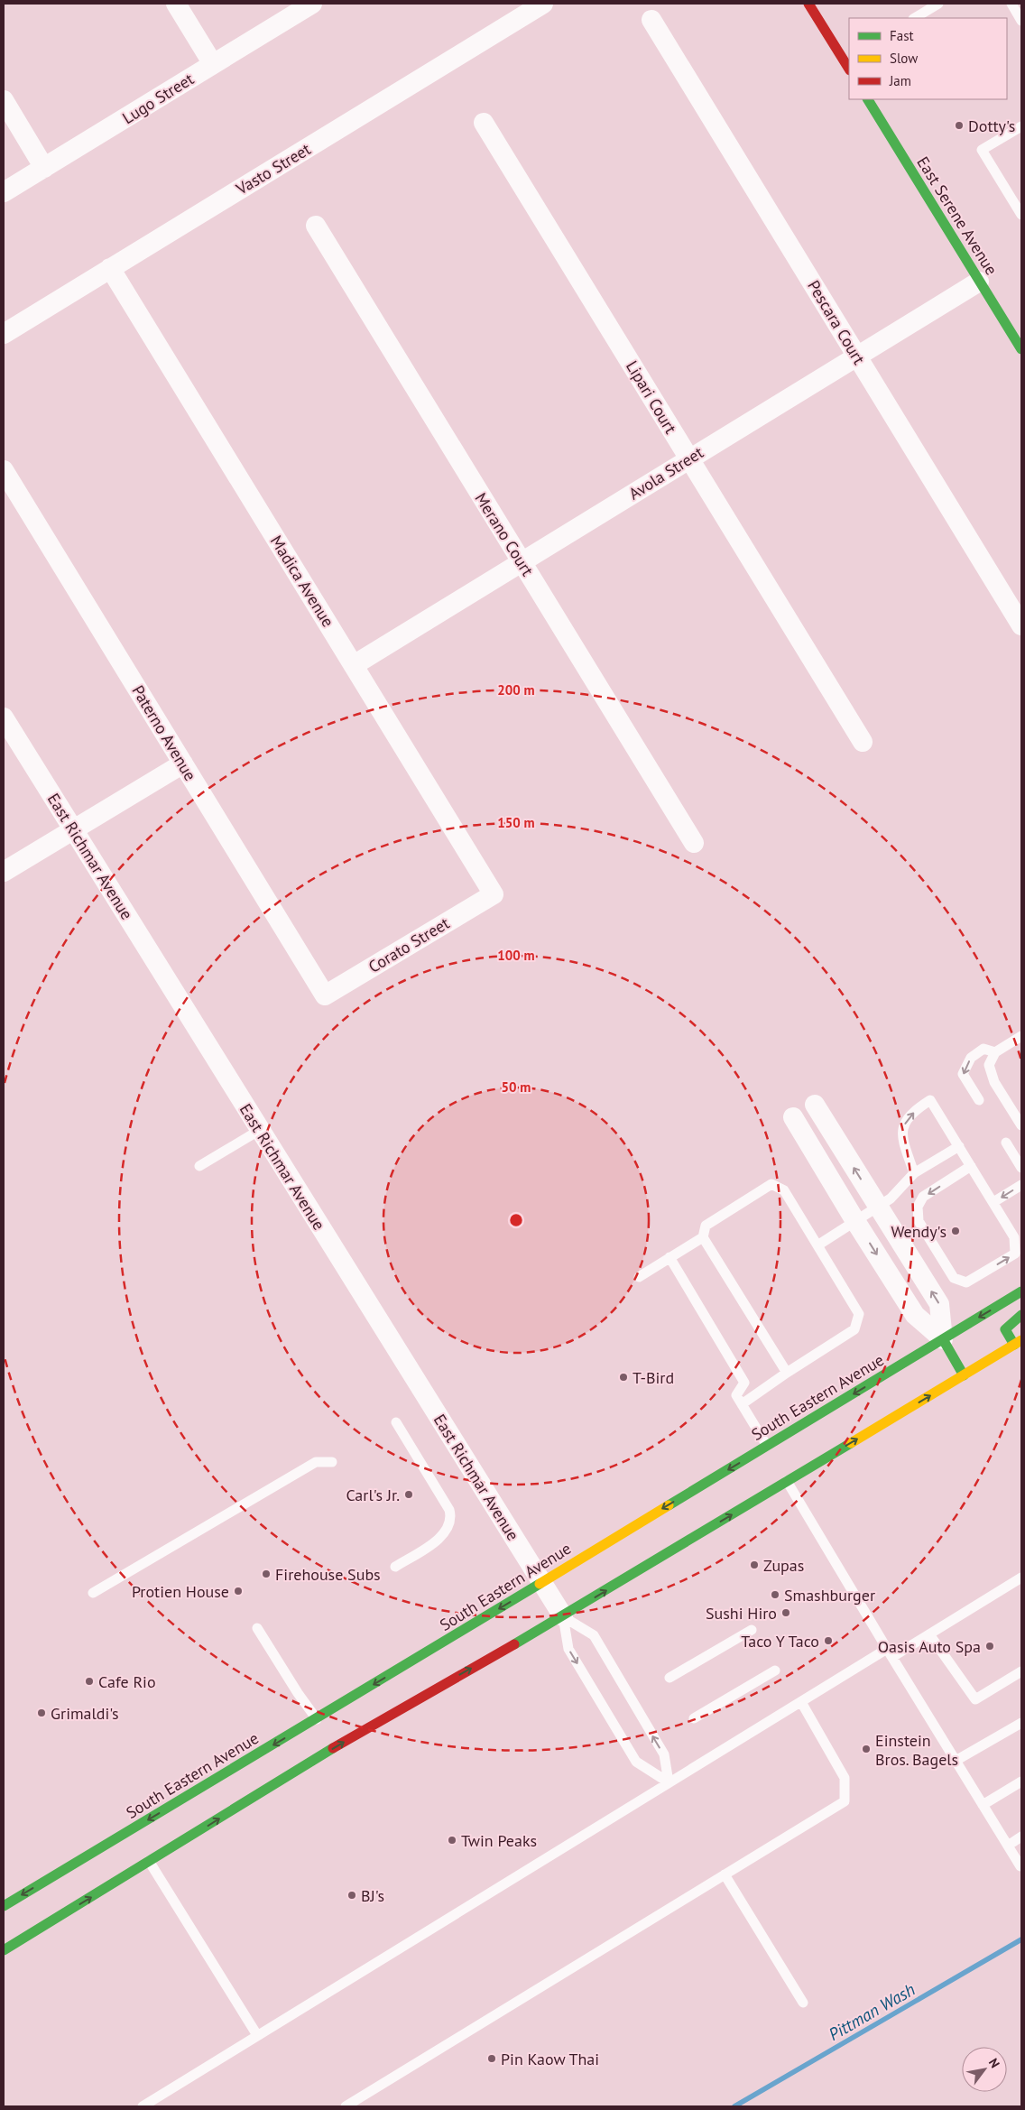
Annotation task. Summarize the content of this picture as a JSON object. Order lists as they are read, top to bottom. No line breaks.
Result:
{"streets":{"main road":["East Serene Avenue","South Eastern Avenue"],"street":["Lugo Street","Vasto Street","Pescara Court","Lipari Court","Avola Street","Merano Court","Madica Avenue","Paterno Avenue","East Richmar Avenue","Corato Street"]},"crossings":[["Vasto Street","Madica Avenue"],["East Serene Avenue","Avola Street"],["Pescara Court","Avola Street"],["Lipari Court","Avola Street"],["Avola Street","Merano Court"],["Avola Street","Madica Avenue"],["Madica Avenue","Corato Street"],["Paterno Avenue","Corato Street"],["East Richmar Avenue","South Eastern Avenue"]],"water":["Pittman Wash"],"places":["Dotty's","Wendy's","T-Bird","Carl's Jr.","Zupas","Firehouse Subs","Protien House","Smashburger","Sushi Hiro","Taco Y Taco","Oasis Auto Spa","Cafe Rio","Grimaldi's","Einstein Bros. Bagels","Twin Peaks","BJ's","Pin Kaow Thai"],"legend":["Fast","Slow","Jam"],"north":"top right","rings":["200 m","150 m","100 m","50 m"]}
